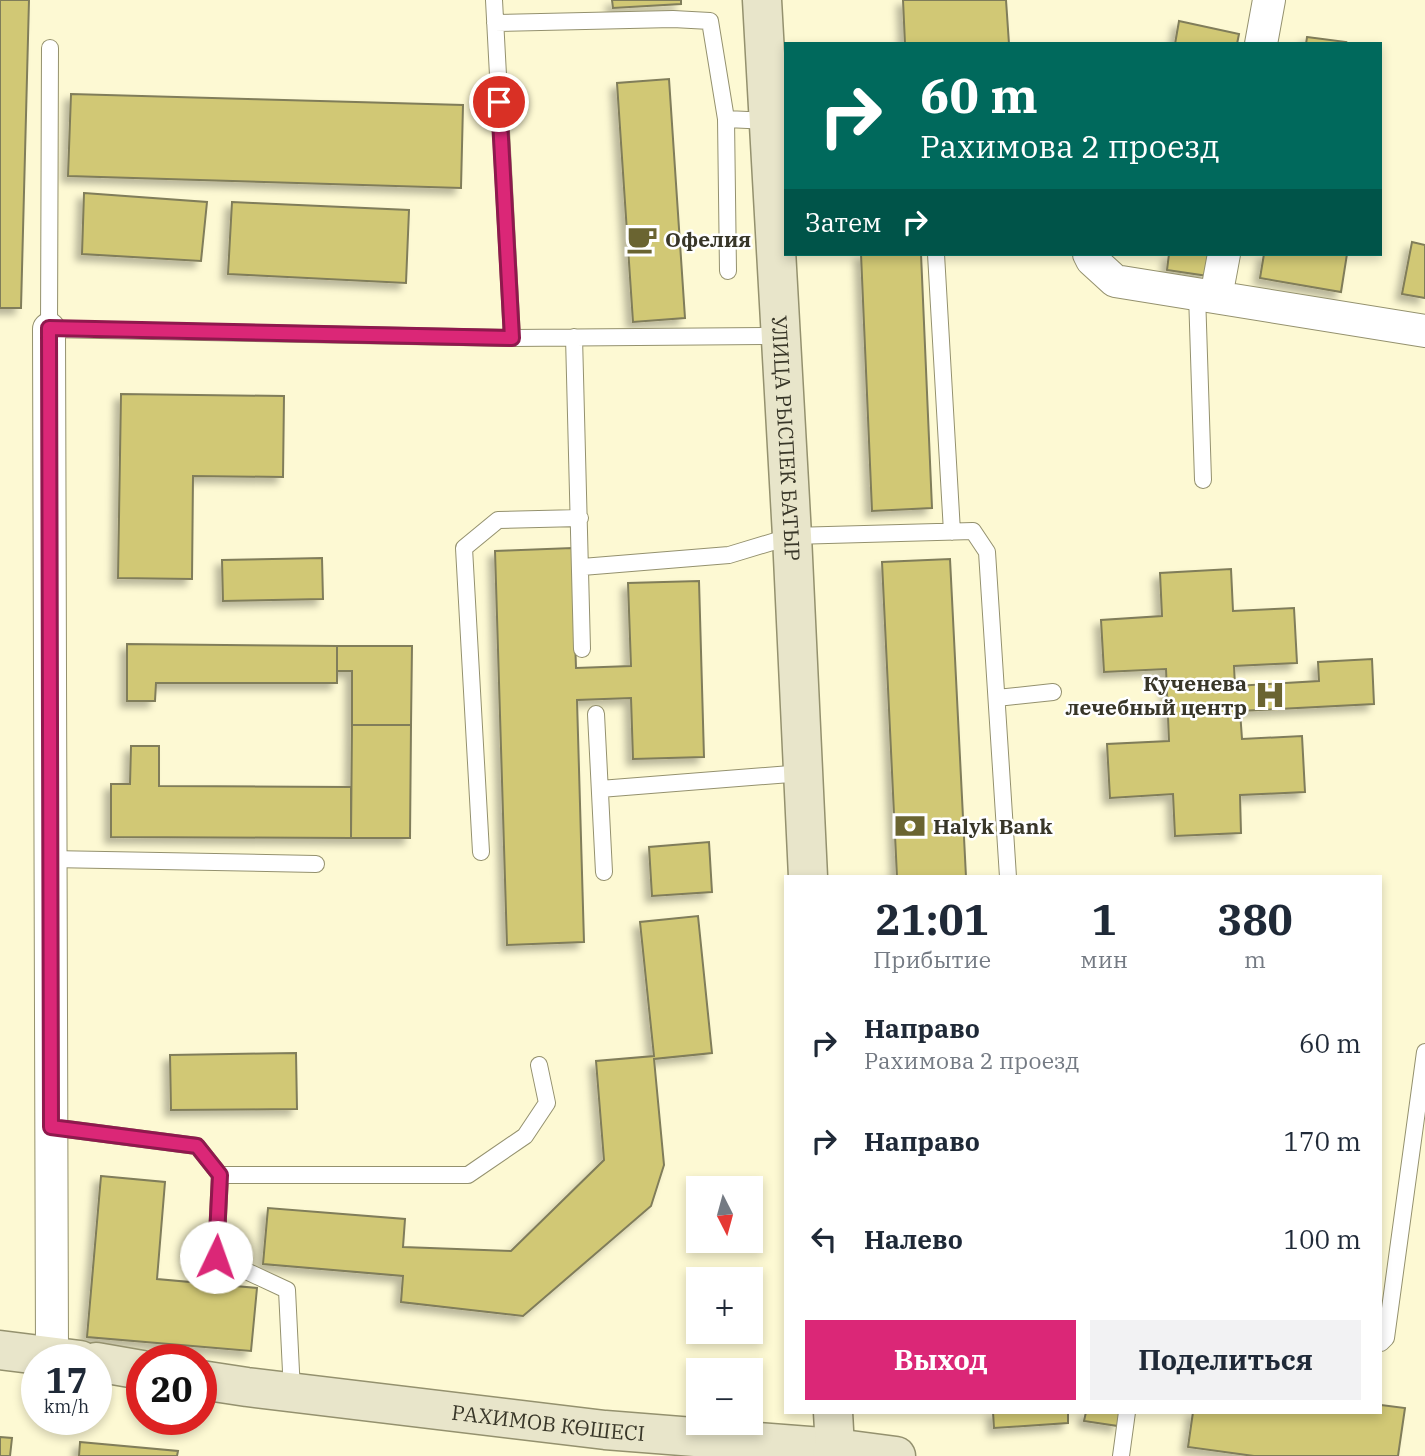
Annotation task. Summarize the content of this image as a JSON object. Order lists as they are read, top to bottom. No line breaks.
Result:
{"streets":{"street":["УЛИЦА РЫСПЕК БАТЫР","РАХИМОВ КӨШЕСІ"]},"places":{"cafe":["Офелия"],"hospital":["Кученева лечебный центр"],"bank":["Halyk Bank"]},"north":"bottom","page":{"turn":["60 m","Рахимова 2 проезд"],"then":"Затем","eta":["21:01","Прибытие","1","мин","380","m"],"list":[{"name":"Направо","note":"Рахимова 2 проезд","value":"60 m"},{"name":"Направо","value":"170 m"},{"name":"Налево","value":"100 m"}],"map_buttons":["+","−"],"buttons":["Выход","Поделиться"],"speed":"17 km/h","limit":"20"}}
